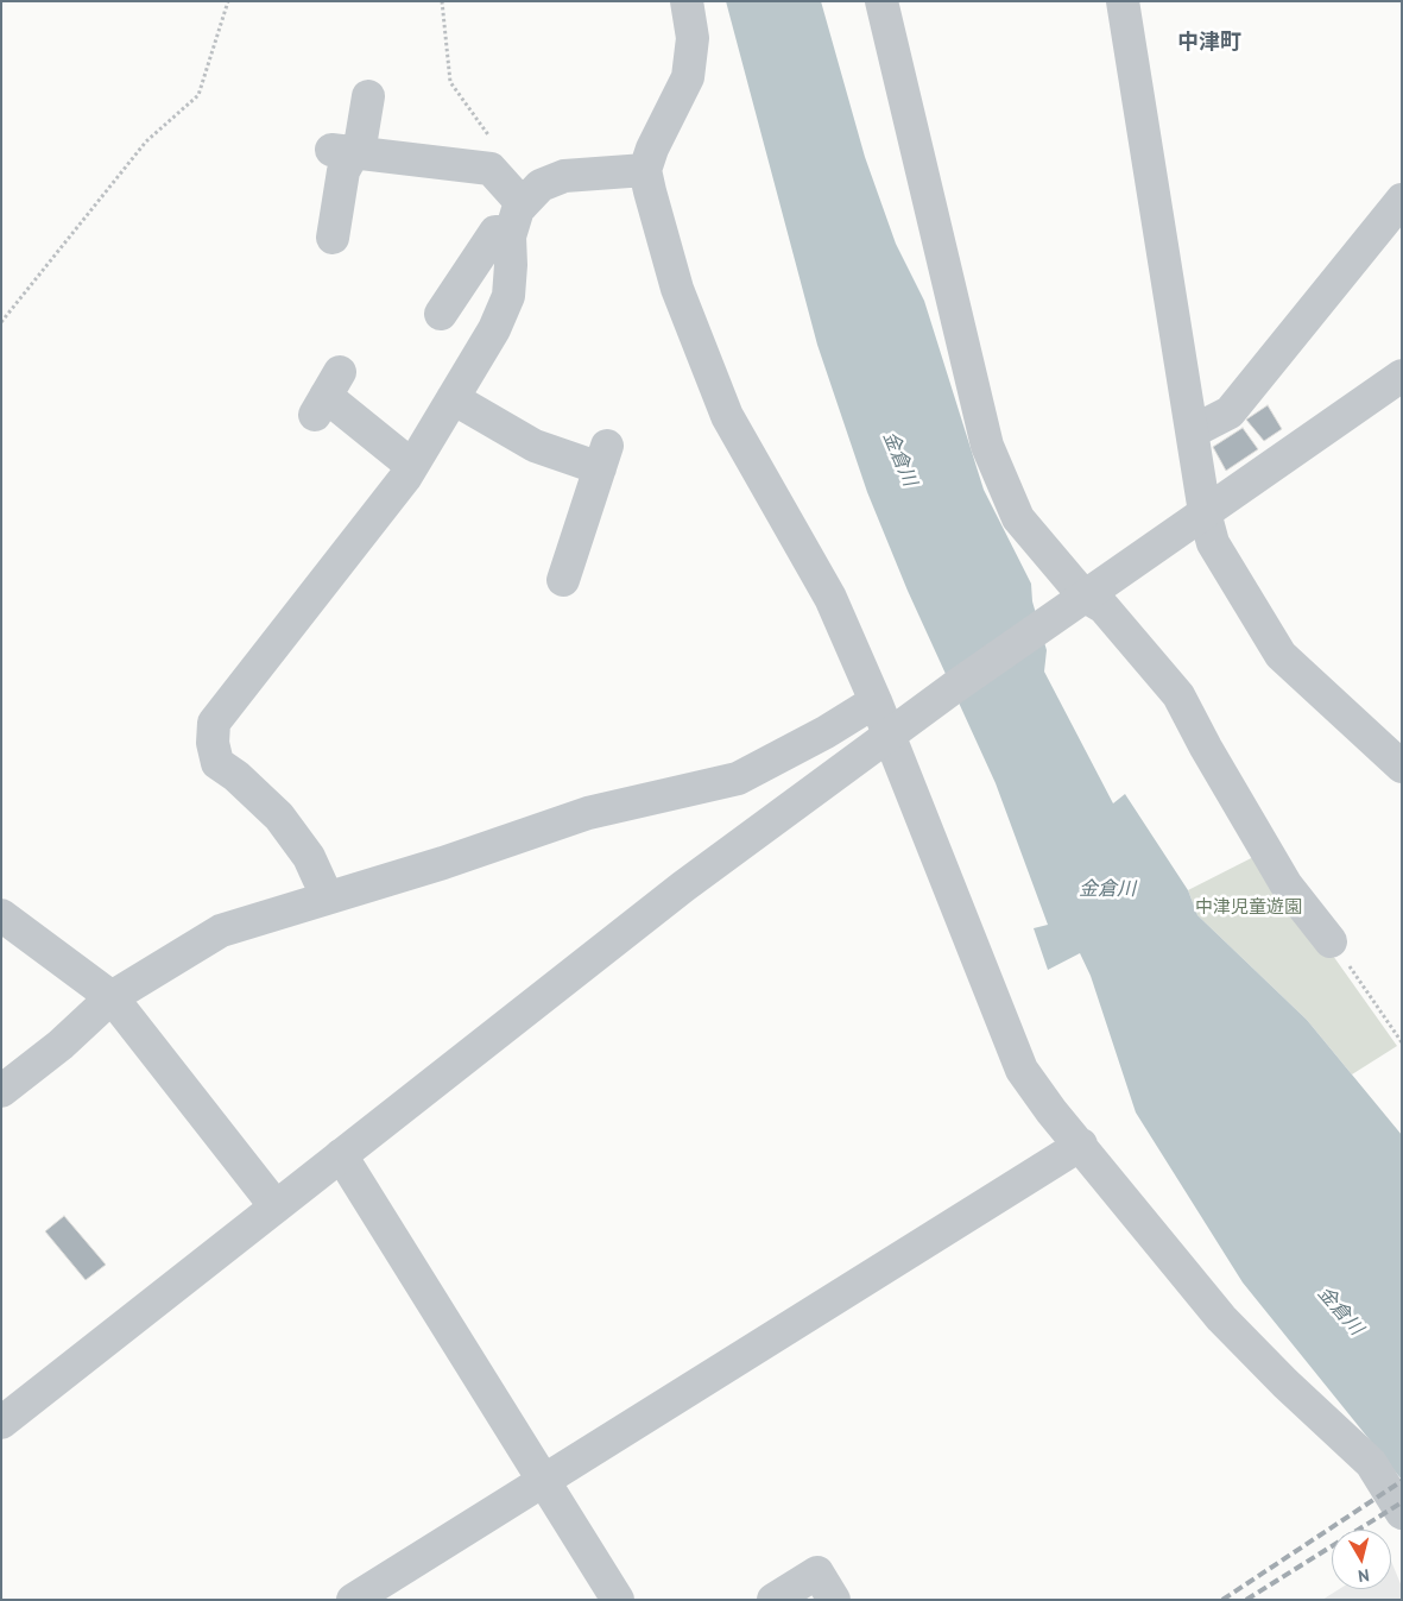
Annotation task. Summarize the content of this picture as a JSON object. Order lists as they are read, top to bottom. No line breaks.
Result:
{"districts":["中津町"],"water":["金倉川"],"parks":["中津児童遊園"],"north":"bottom"}
